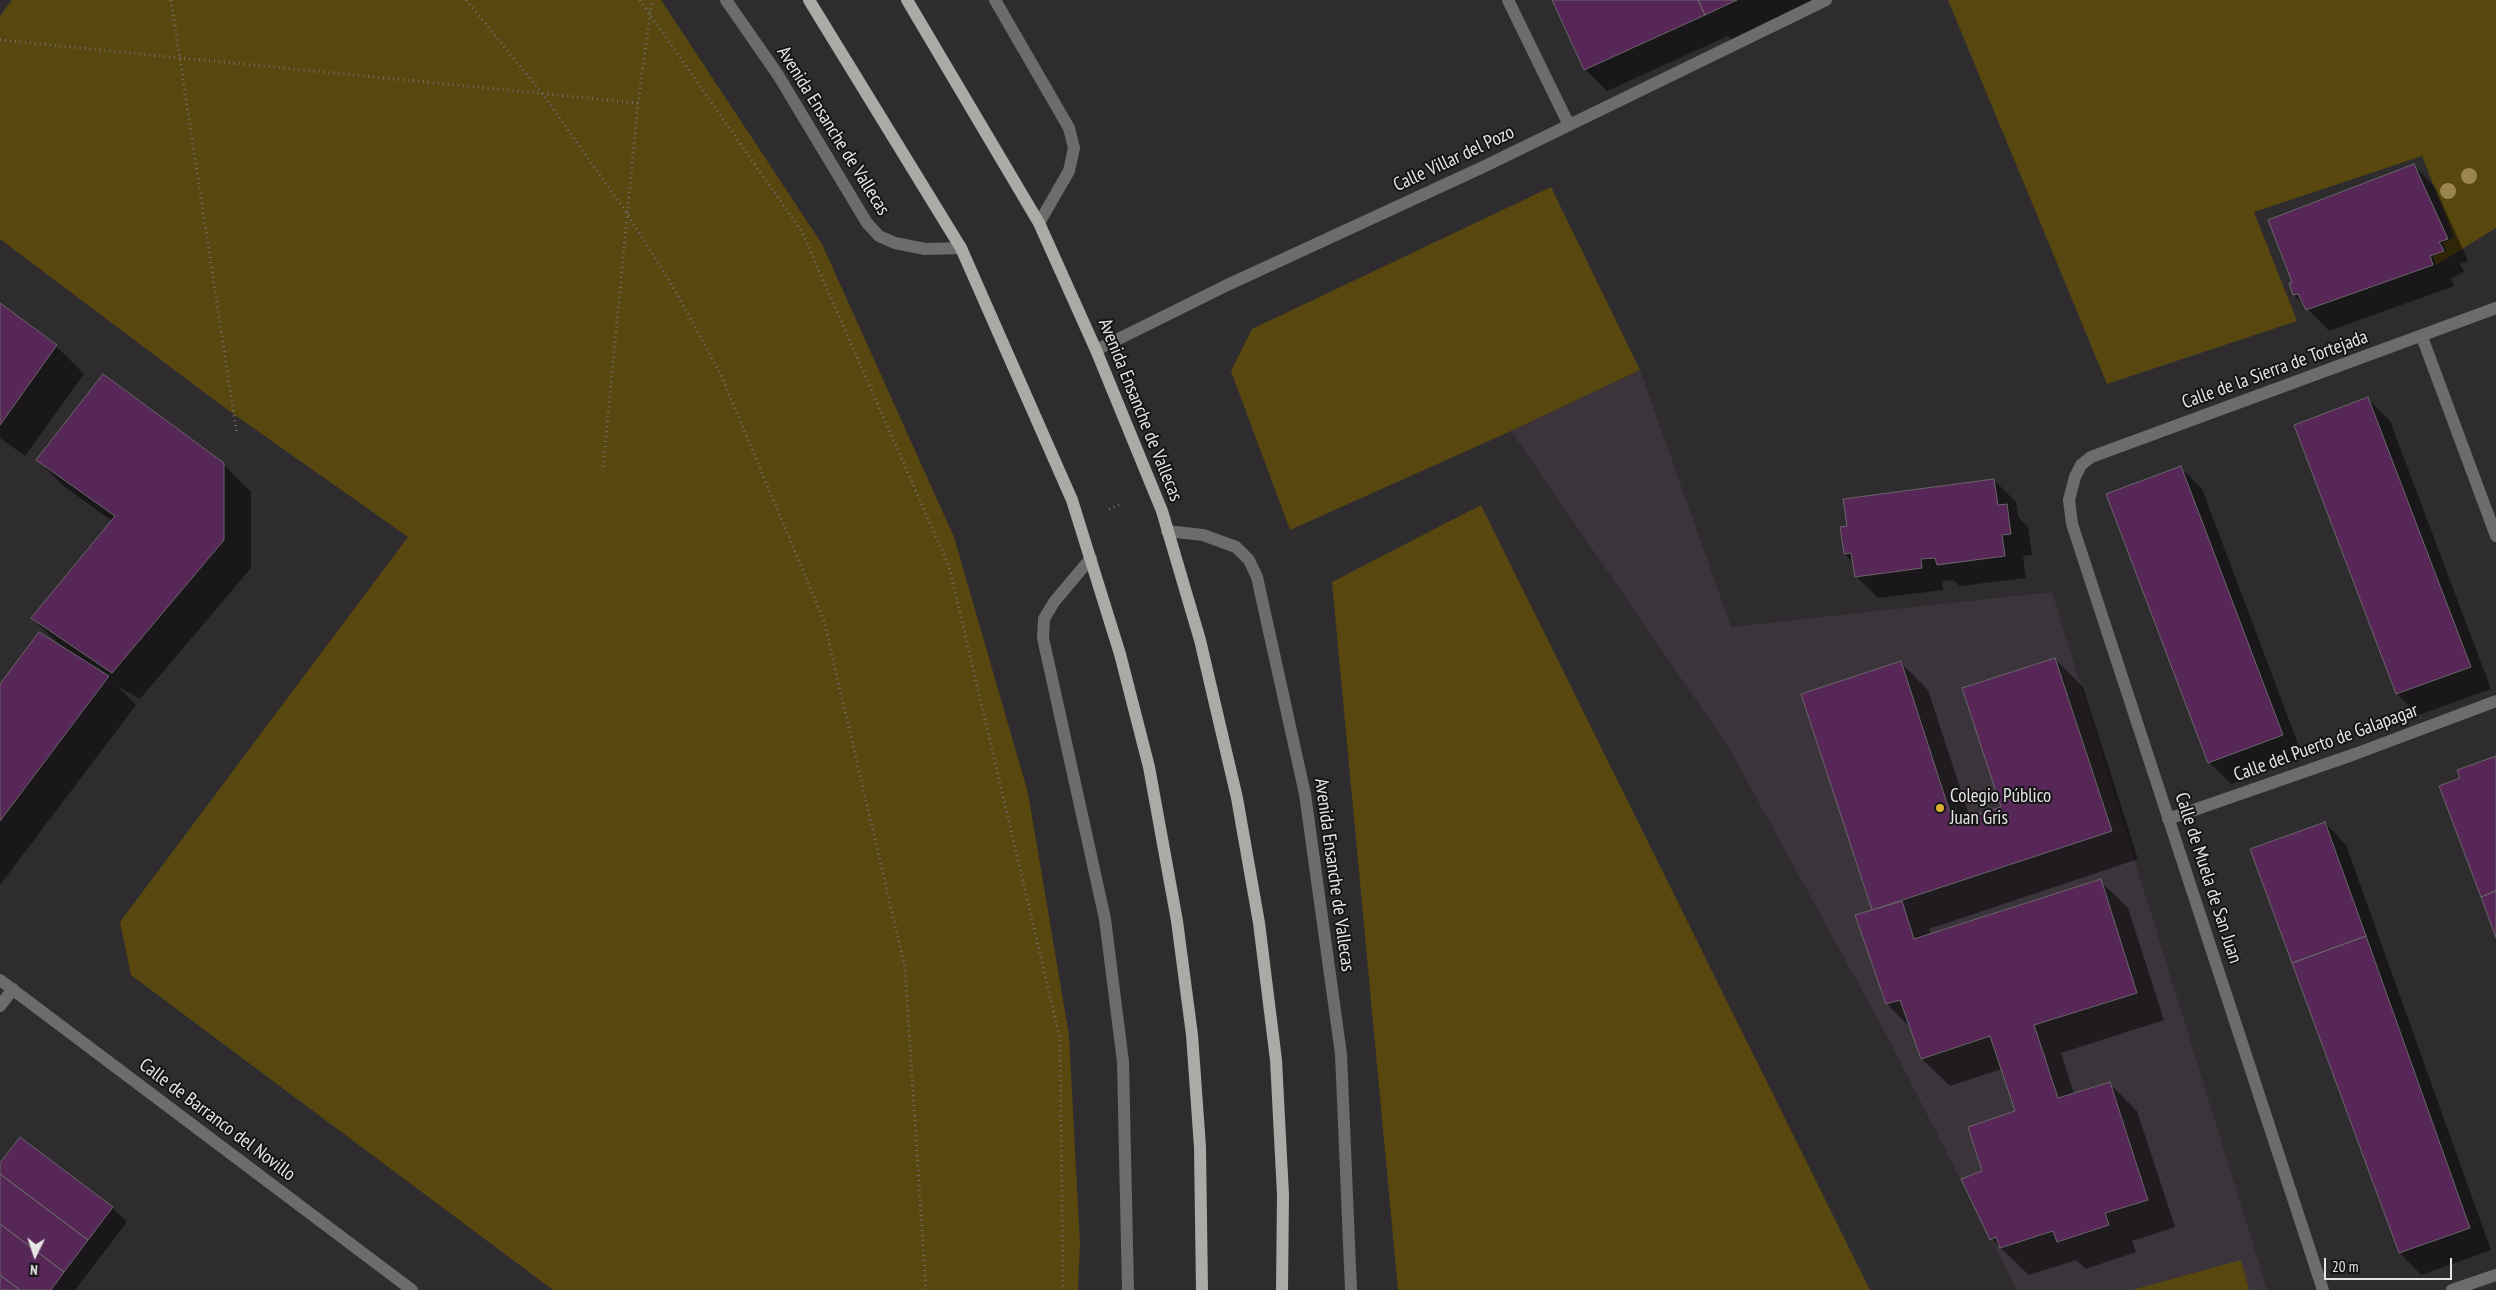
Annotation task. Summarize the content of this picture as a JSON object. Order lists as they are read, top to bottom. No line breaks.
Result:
{"streets":{"main road":["Avenida Ensanche de Vallecas"],"street":["Calle Villar del Pozo","Calle de la Sierra de Tortejada","Calle del Puerto de Galapagar","Calle de Muela de San Juan","Calle de Barranco del Novillo"]},"crossings":[["Avenida Ensanche de Vallecas","Calle Villar del Pozo"],["Calle de la Sierra de Tortejada","Calle de Muela de San Juan"],["Calle del Puerto de Galapagar","Calle de Muela de San Juan"]],"places":["Colegio Público Juan Gris"],"scale_bar":"20 m","north":"bottom"}
